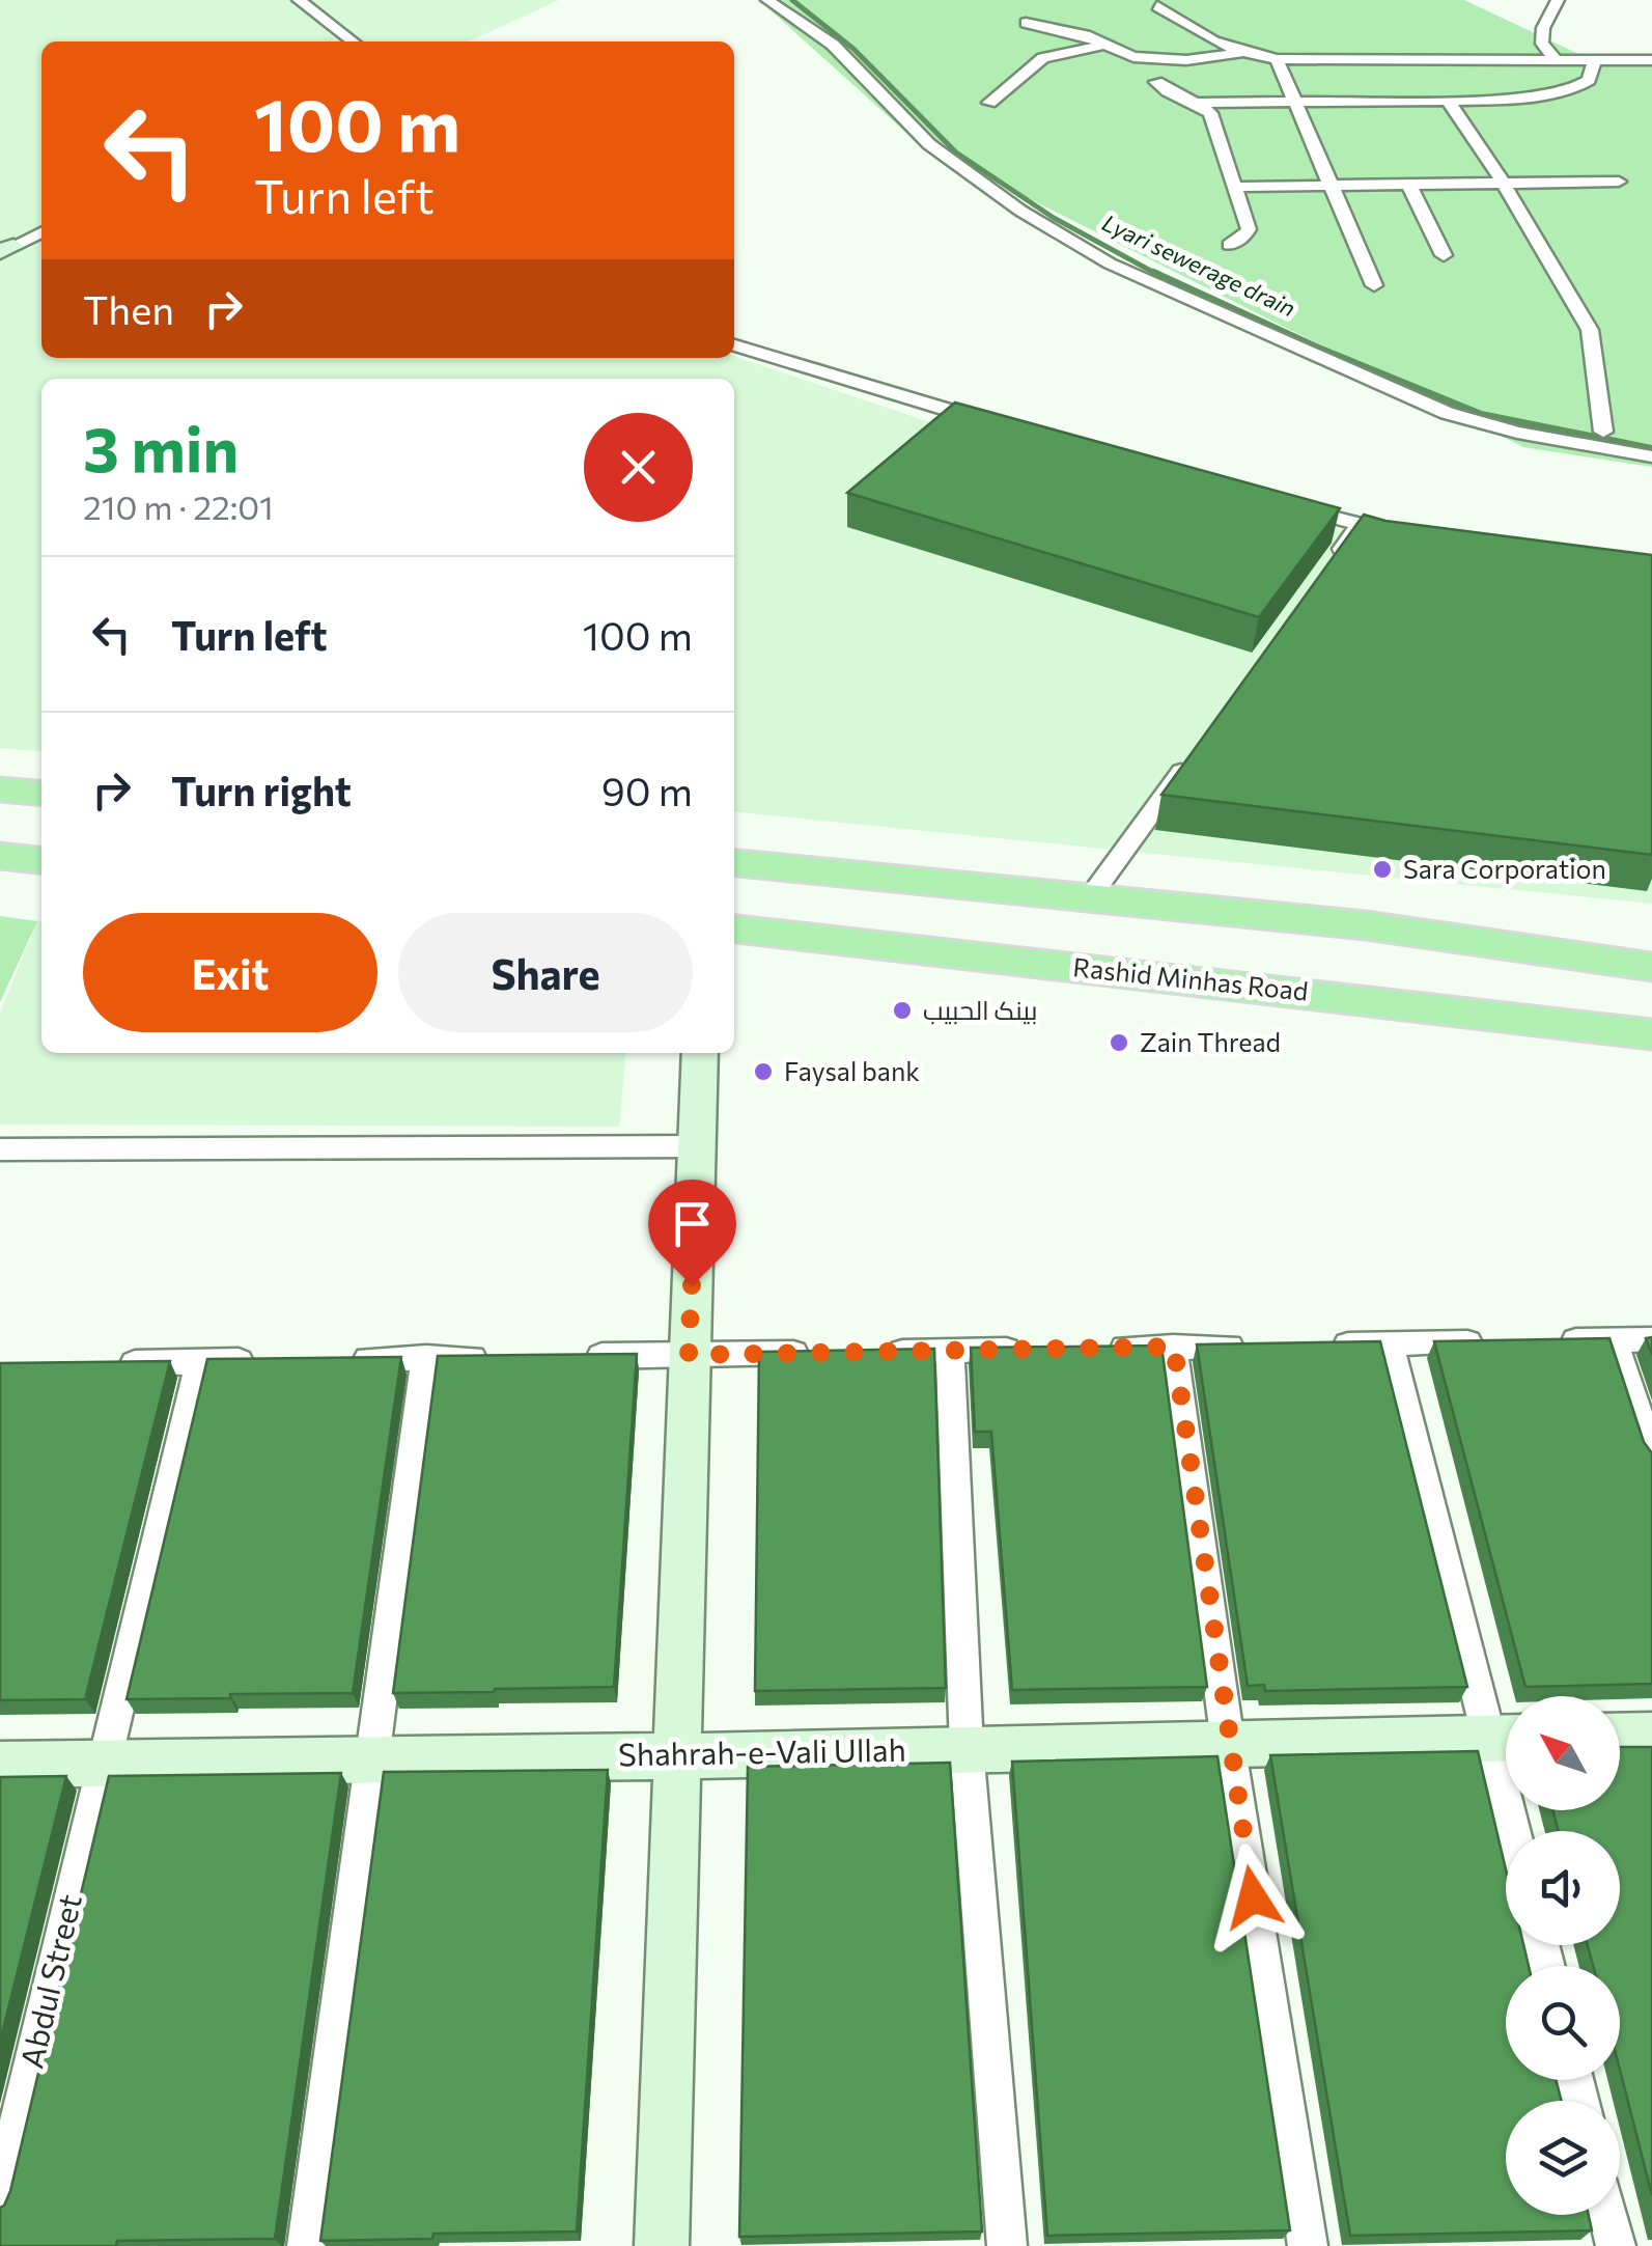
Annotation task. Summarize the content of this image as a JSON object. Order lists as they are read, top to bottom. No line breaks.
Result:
{"streets":{"main road":["Rashid Minhas Road"],"street":["Shahrah-e-Vali Ullah","Abdul Street"]},"crossings":[["Shahrah-e-Vali Ullah","Abdul Street"]],"water":["Lyari sewerage drain"],"places":["Sara Corporation","بينک الحبيب","Zain Thread","Faysal bank"],"north":"top left","page":{"turn":["100 m","Turn left"],"then":"Then","heading":["3 min","210 m · 22:01"],"list":[{"name":"Turn left","value":"100 m"},{"name":"Turn right","value":"90 m"}],"buttons":["Exit","Share"]}}
